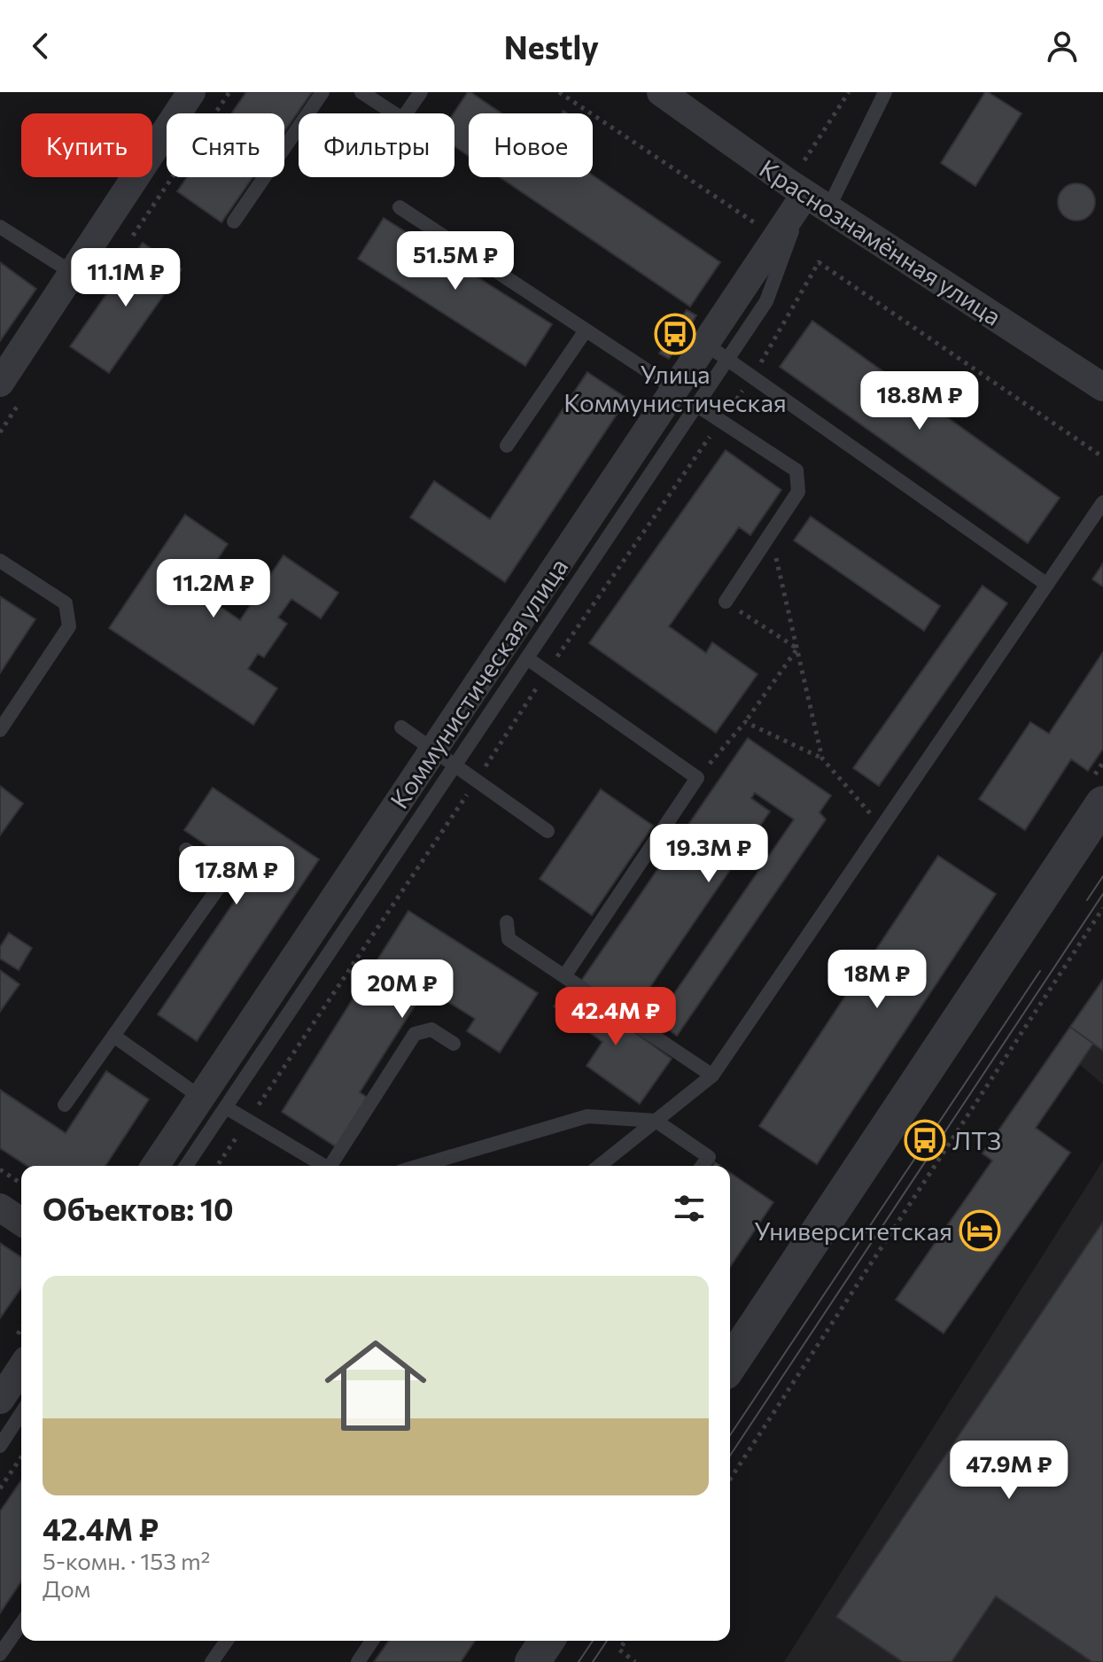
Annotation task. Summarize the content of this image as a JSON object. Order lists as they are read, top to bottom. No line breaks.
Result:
{"streets":{"street":["Краснознамённая улица","Коммунистическая улица"]},"crossings":[["Краснознамённая улица","Коммунистическая улица"]],"places":{"bus stop":["Улица Коммунистическая","ЛТЗ"],"hotel":["Университетская"]},"page":{"header":"Nestly","chip":["Купить","Снять","Фильтры","Новое"],"price":["51.5M ₽","11.1M ₽","18.8M ₽","11.2M ₽","19.3M ₽","17.8M ₽","18M ₽","20M ₽","42.4M ₽","47.9M ₽"],"heading":"Объектов: 10","list":[{"name":"42.4M ₽","note":"5-комн. · 153 m² · Дом"}]}}
